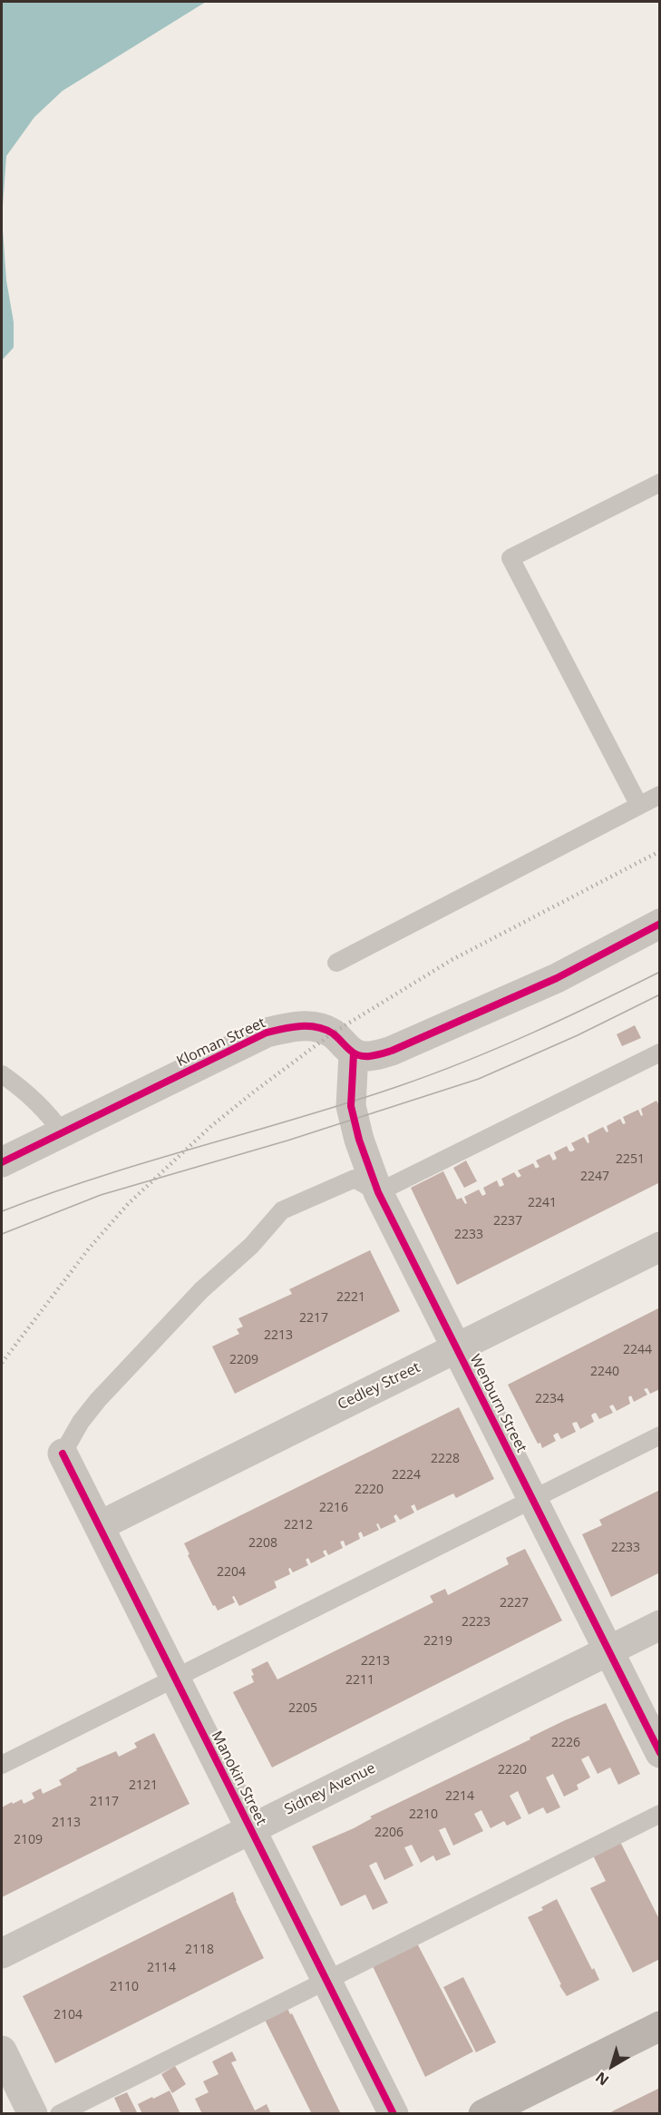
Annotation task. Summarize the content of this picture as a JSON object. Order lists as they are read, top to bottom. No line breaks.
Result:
{"streets":{"street":["Kloman Street","Cedley Street","Wenburn Street","Manokin Street","Sidney Avenue"]},"crossings":[["Kloman Street","Wenburn Street"],["Cedley Street","Wenburn Street"],["Cedley Street","Manokin Street"],["Wenburn Street","Sidney Avenue"],["Manokin Street","Sidney Avenue"]],"house_numbers":["2251","2247","2241","2237","2233","2221","2217","2213","2244","2209","2240","2234","2228","2224","2220","2216","2212","2208","2233","2204","2227","2223","2219","2213","2211","2205","2226","2220","2121","2214","2117","2210","2113","2206","2109","2118","2114","2110","2104"],"north":"bottom left"}
